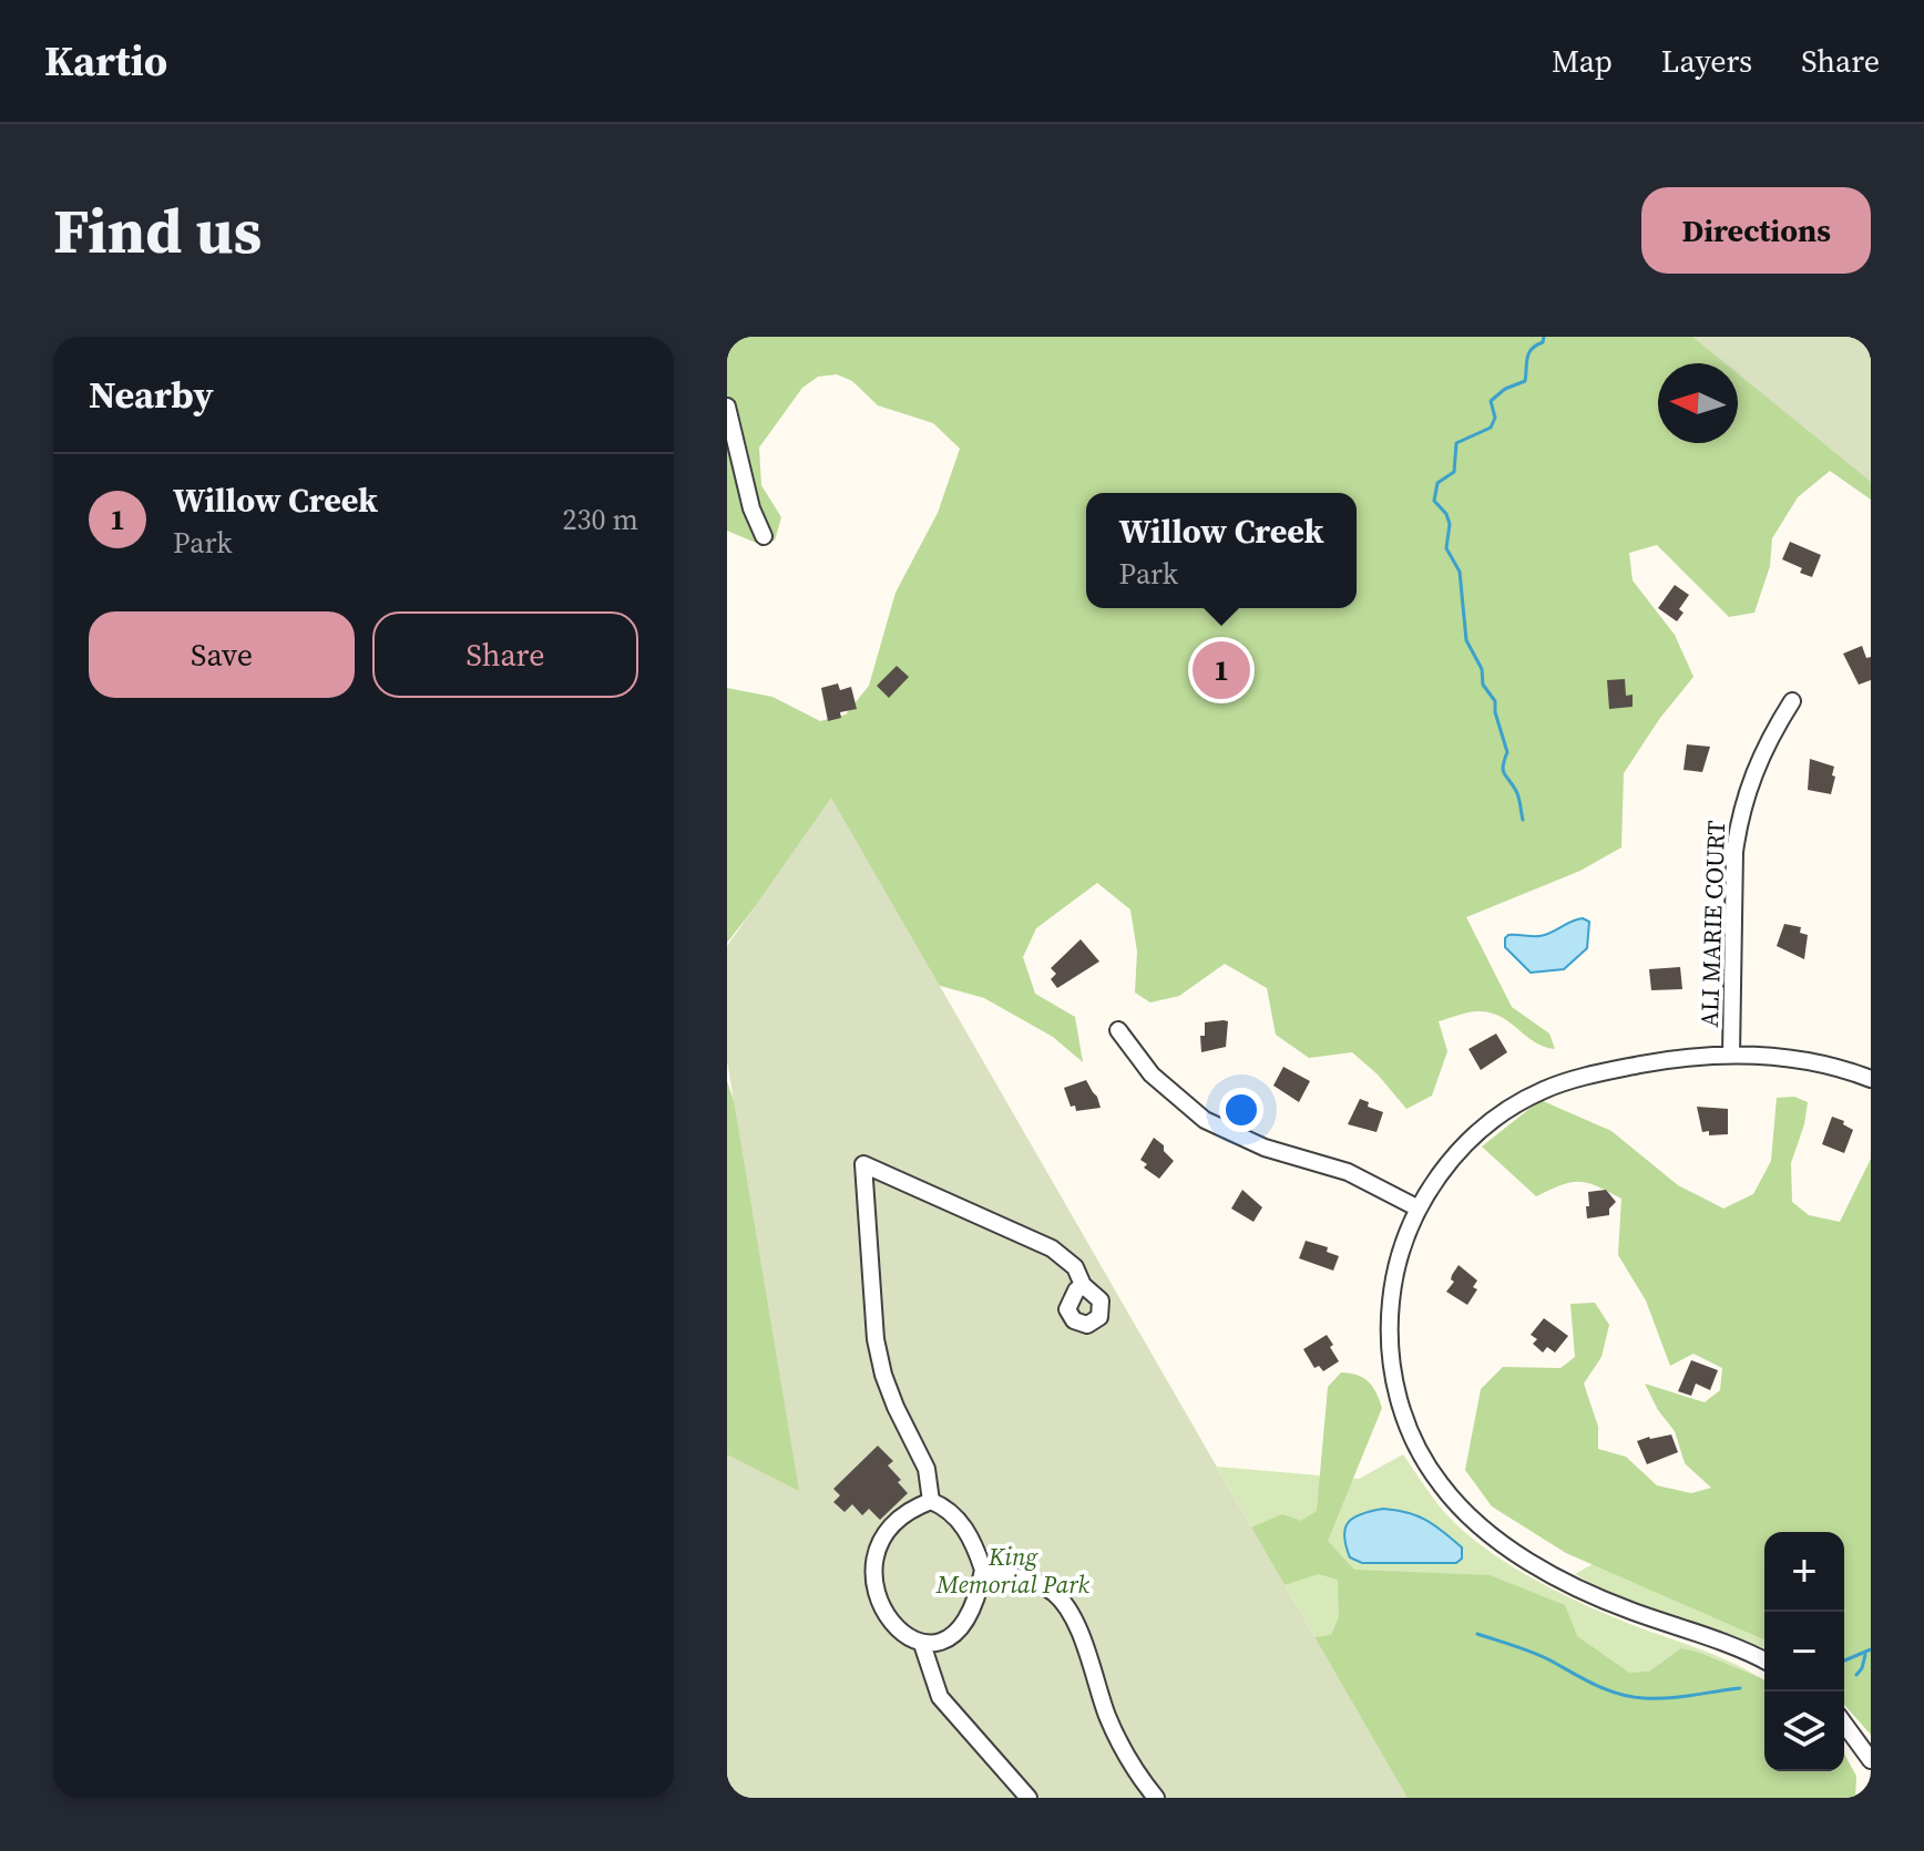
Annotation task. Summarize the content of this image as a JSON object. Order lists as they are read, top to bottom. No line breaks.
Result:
{"streets":{"street":["ALI MARIE COURT"]},"parks":["King Memorial Park"],"north":"left","page":{"header":"Kartio","nav":["Map","Layers","Share"],"buttons":["Directions",["Save","Share"]],"title":"Find us","heading":"Nearby","list":[{"mark":"1","name":"Willow Creek","note":"Park","value":"230 m"}],"popup":["Willow Creek","Park"],"pins":"1","map_buttons":["+","−"]}}
